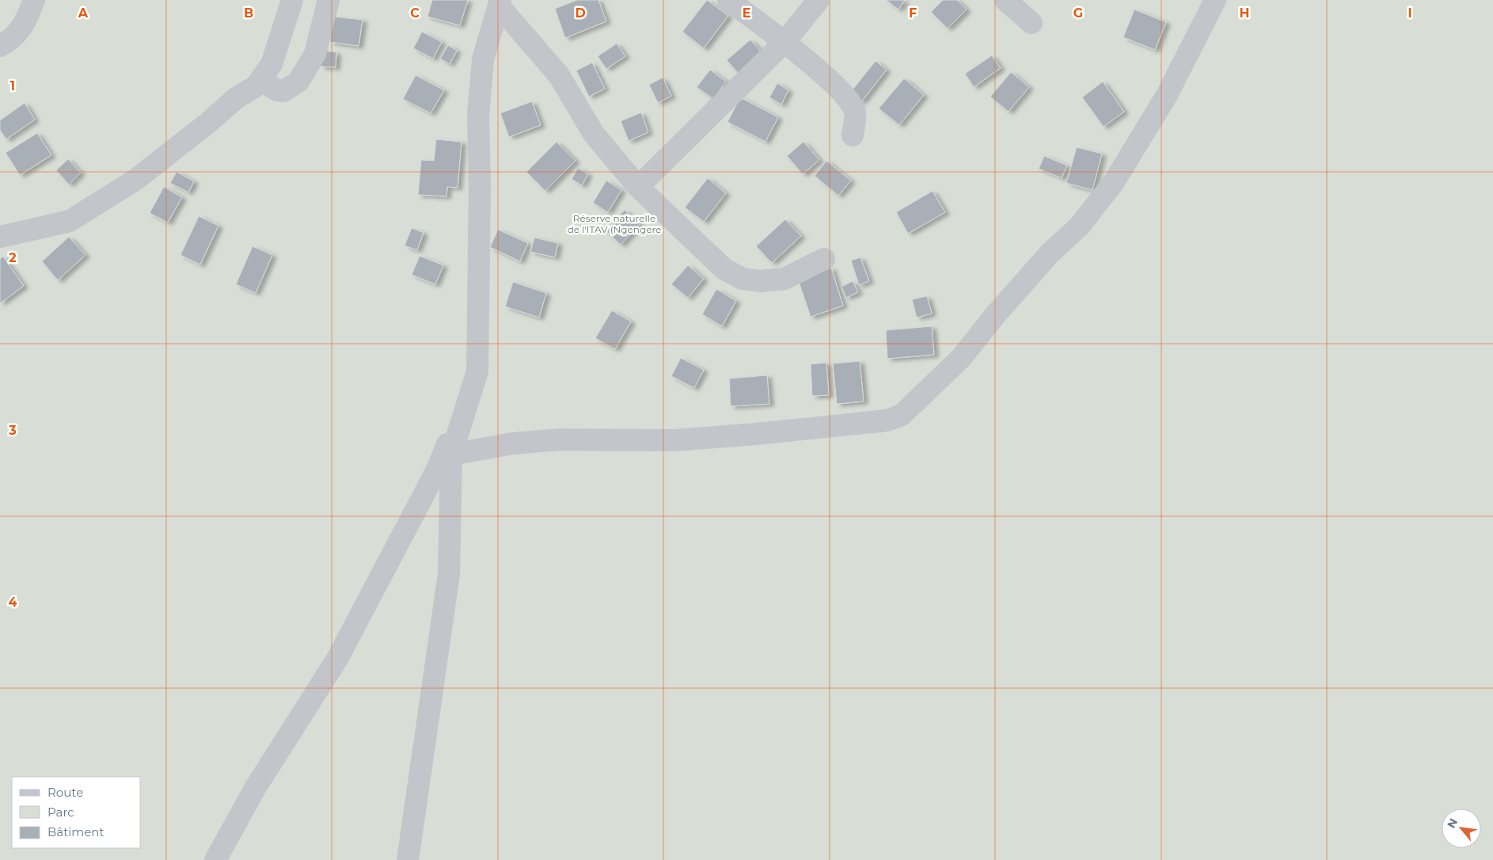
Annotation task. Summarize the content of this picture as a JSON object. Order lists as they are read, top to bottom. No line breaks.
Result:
{"parks":["Réserve naturelle de l'ITAV (Ngengere"],"legend":["Route","Parc","Bâtiment"],"north":"top left","grid":{"columns":["A","B","C","D","E","F","G","H","I"],"rows":["1","2","3","4"]}}
